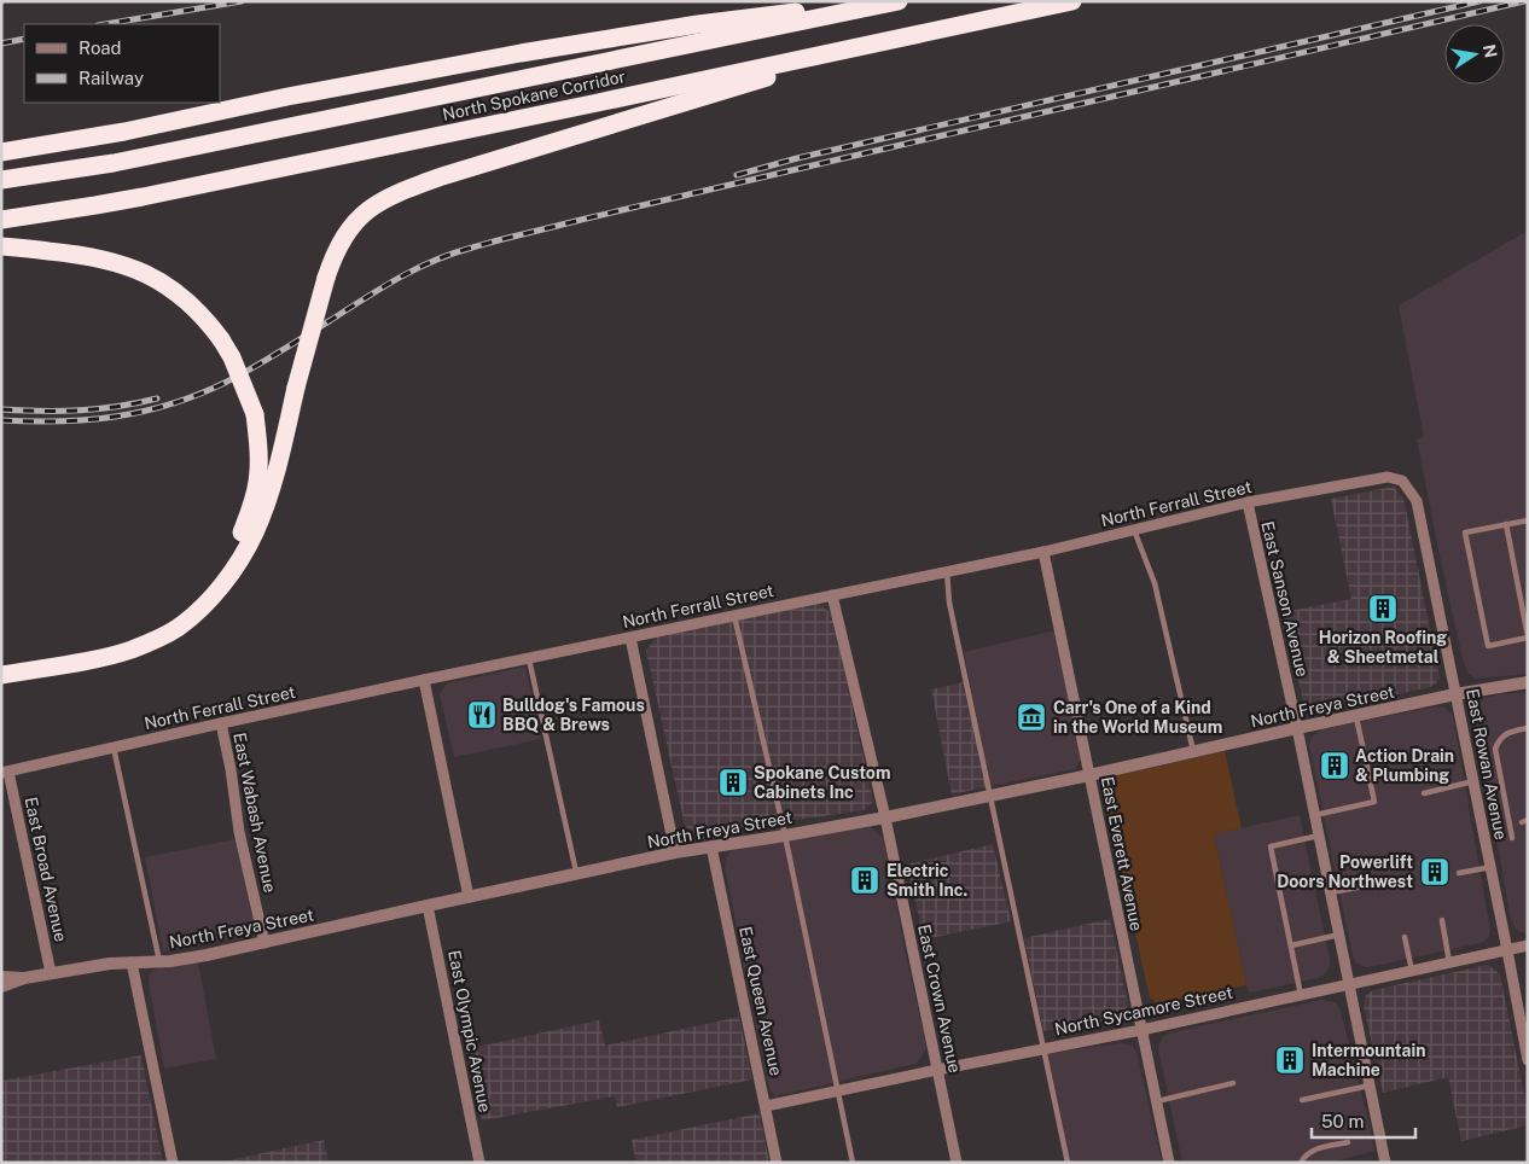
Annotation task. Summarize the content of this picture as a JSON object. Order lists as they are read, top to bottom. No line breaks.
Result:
{"streets":{"highway":["North Spokane Corridor"],"street":["North Ferrall Street","East Sanson Avenue","North Freya Street","East Rowan Avenue","East Wabash Avenue","East Everett Avenue","East Broad Avenue","East Crown Avenue","East Queen Avenue","North Sycamore Street","East Olympic Avenue"]},"crossings":[["North Ferrall Street","East Sanson Avenue"],["North Ferrall Street","East Rowan Avenue"],["North Ferrall Street","East Wabash Avenue"],["North Ferrall Street","East Everett Avenue"],["North Ferrall Street","East Broad Avenue"],["North Ferrall Street","East Crown Avenue"],["East Sanson Avenue","North Freya Street"],["East Sanson Avenue","North Sycamore Street"],["North Freya Street","East Rowan Avenue"],["North Freya Street","East Wabash Avenue"],["North Freya Street","East Everett Avenue"],["North Freya Street","East Broad Avenue"],["North Freya Street","East Crown Avenue"],["North Freya Street","East Queen Avenue"],["North Freya Street","East Olympic Avenue"],["East Rowan Avenue","North Sycamore Street"],["East Everett Avenue","North Sycamore Street"],["East Crown Avenue","North Sycamore Street"],["East Queen Avenue","North Sycamore Street"]],"places":{"building":["Horizon Roofing & Sheetmetal","Action Drain & Plumbing","Spokane Custom Cabinets Inc","Powerlift Doors Northwest","Electric Smith Inc.","Intermountain Machine"],"restaurant":["Bulldog's Famous BBQ & Brews"],"museum":["Carr's One of a Kind in the World Museum"]},"legend":["Road","Railway"],"scale_bar":"50 m","north":"right"}
